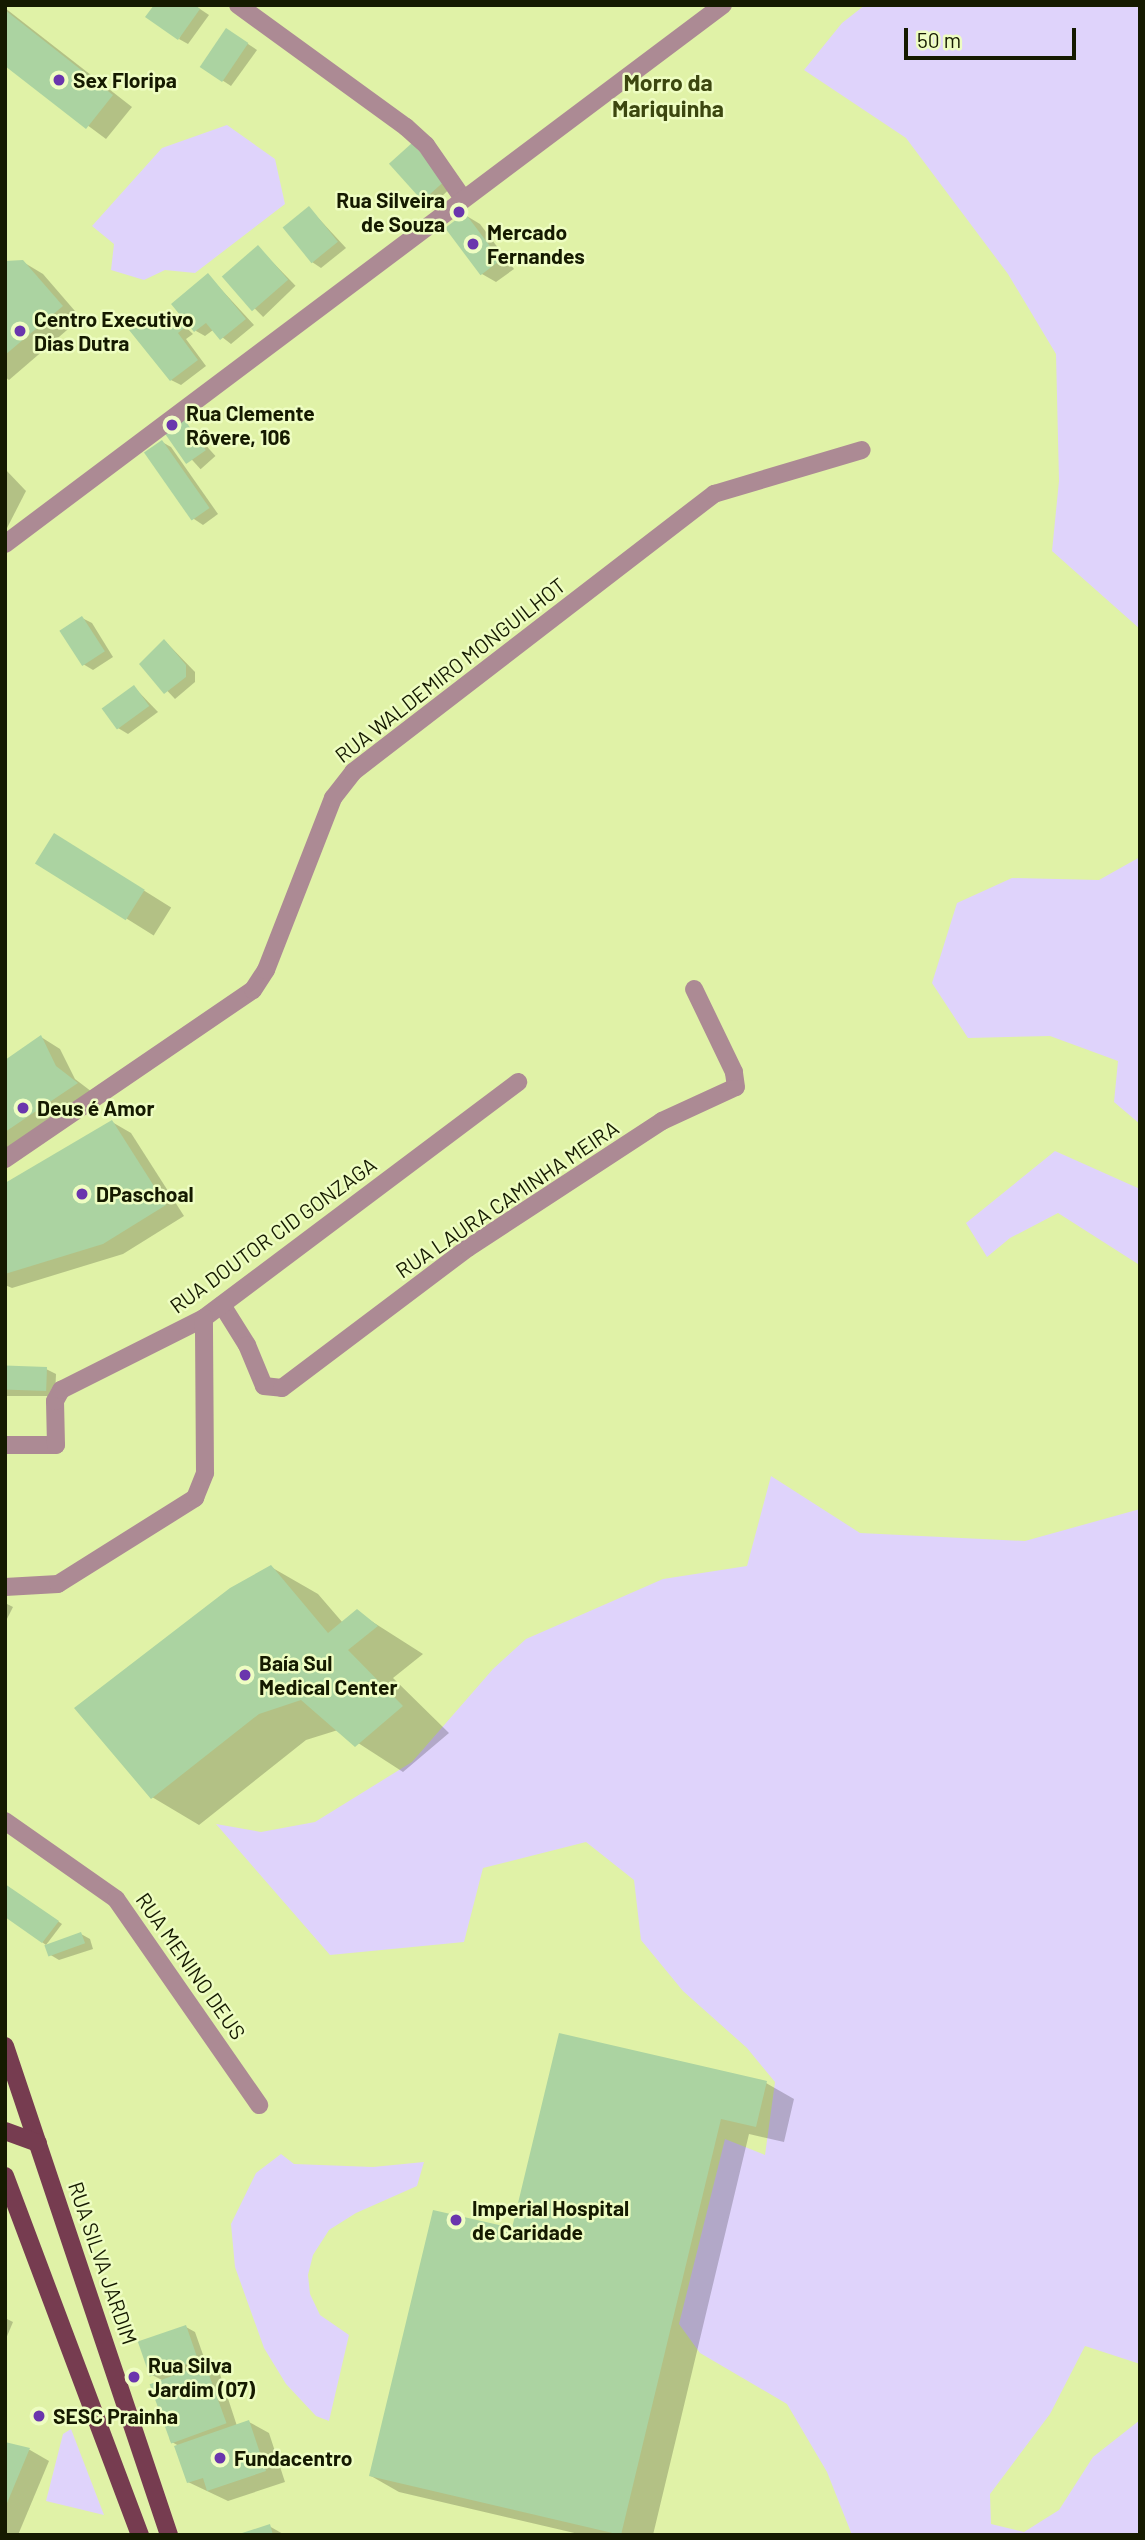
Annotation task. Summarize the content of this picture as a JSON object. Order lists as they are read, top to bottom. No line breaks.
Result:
{"streets":{"main road":["RUA SILVA JARDIM"],"street":["RUA WALDEMIRO MONGUILHOT","RUA LAURA CAMINHA MEIRA","RUA DOUTOR CID GONZAGA","RUA MENINO DEUS"]},"crossings":[["RUA LAURA CAMINHA MEIRA","RUA DOUTOR CID GONZAGA"]],"districts":["Morro da Mariquinha"],"places":["Sex Floripa","Rua Silveira de Souza","Mercado Fernandes","Centro Executivo Dias Dutra","Rua Clemente Rôvere, 106","Deus é Amor","DPaschoal","Baía Sul Medical Center","Imperial Hospital de Caridade","Rua Silva Jardim (07)","SESC Prainha","Fundacentro"],"scale_bar":"50 m"}
